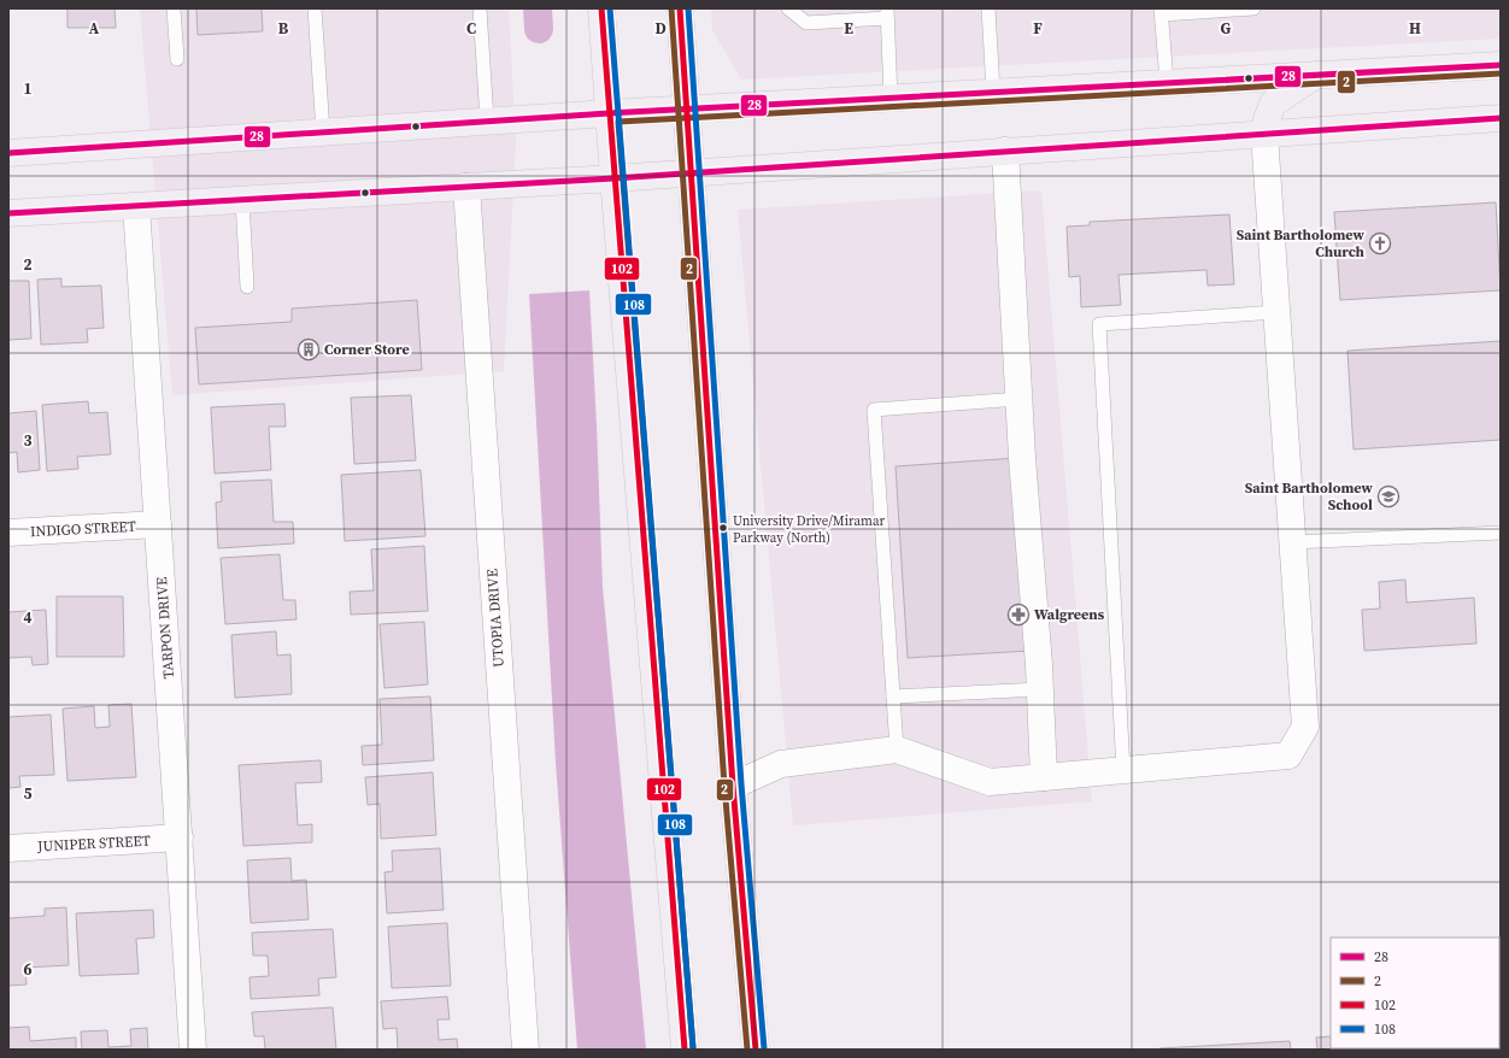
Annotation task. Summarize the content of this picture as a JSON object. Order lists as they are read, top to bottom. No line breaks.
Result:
{"streets":{"street":["INDIGO STREET","UTOPIA DRIVE","TARPON DRIVE","JUNIPER STREET"]},"crossings":[["INDIGO STREET","TARPON DRIVE"],["TARPON DRIVE","JUNIPER STREET"]],"places":{"church":["Saint Bartholomew Church"],"building":["Corner Store"],"school or university":["Saint Bartholomew School"],"other":["University Drive/Miramar Parkway (North)"],"pharmacy":["Walgreens"]},"lines":["transit line 2","transit line 102","transit line 108","transit line 28"],"legend":["28","2","102","108"],"grid":{"columns":["A","B","C","D","E","F","G","H"],"rows":["1","2","3","4","5","6"]}}
